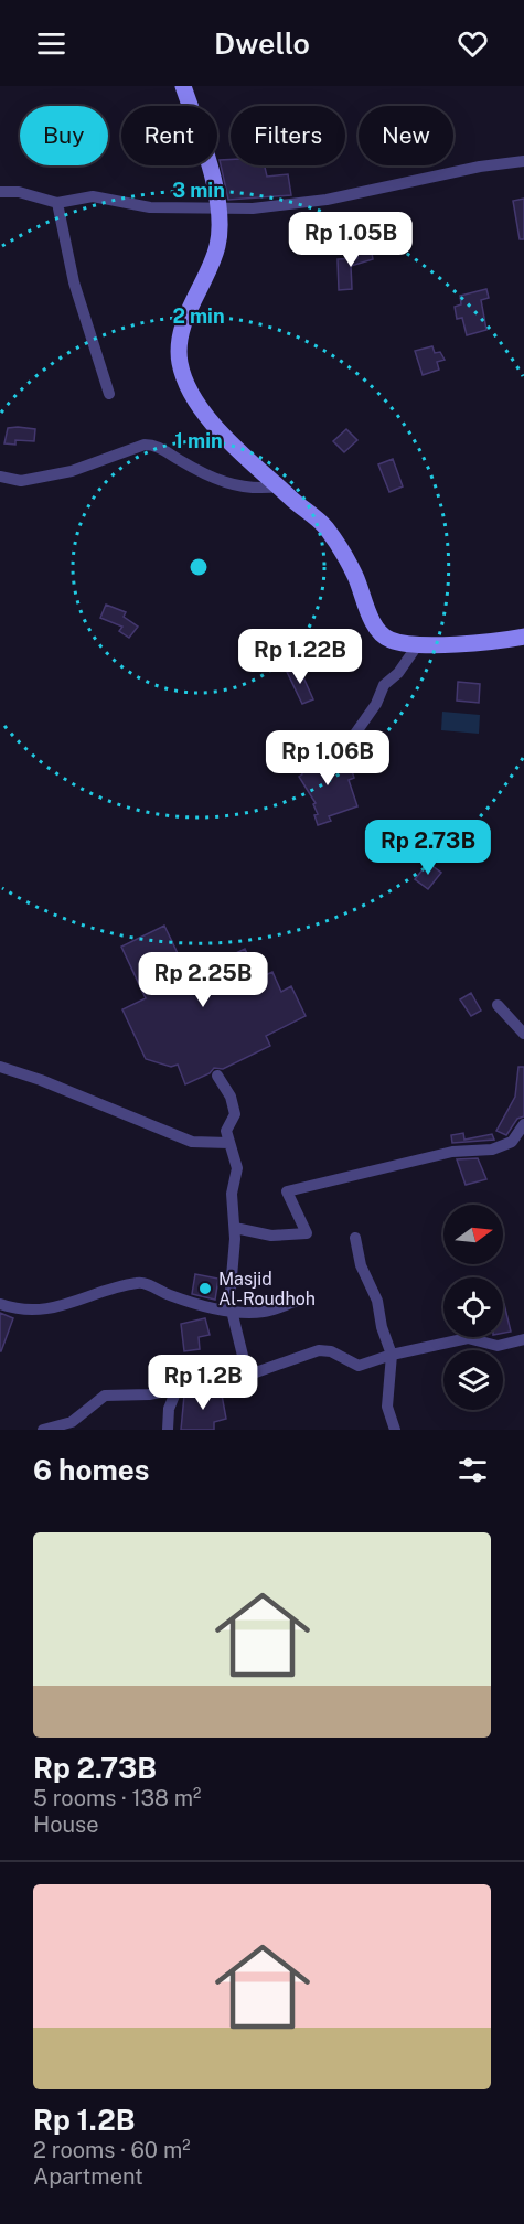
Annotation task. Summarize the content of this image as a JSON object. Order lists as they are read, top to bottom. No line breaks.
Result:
{"places":["Masjid Al-Roudhoh"],"north":"right","page":{"header":"Dwello","chip":["Buy","Rent","Filters","New"],"price":["Rp 1.05B","Rp 1.22B","Rp 1.06B","Rp 2.73B","Rp 2.25B","Rp 1.2B"],"heading":"6 homes","list":[{"name":"Rp 2.73B","note":"5 rooms · 138 m² · House"},{"name":"Rp 1.2B","note":"2 rooms · 60 m² · Apartment"}]},"rings":["3 min","2 min","1 min"]}
